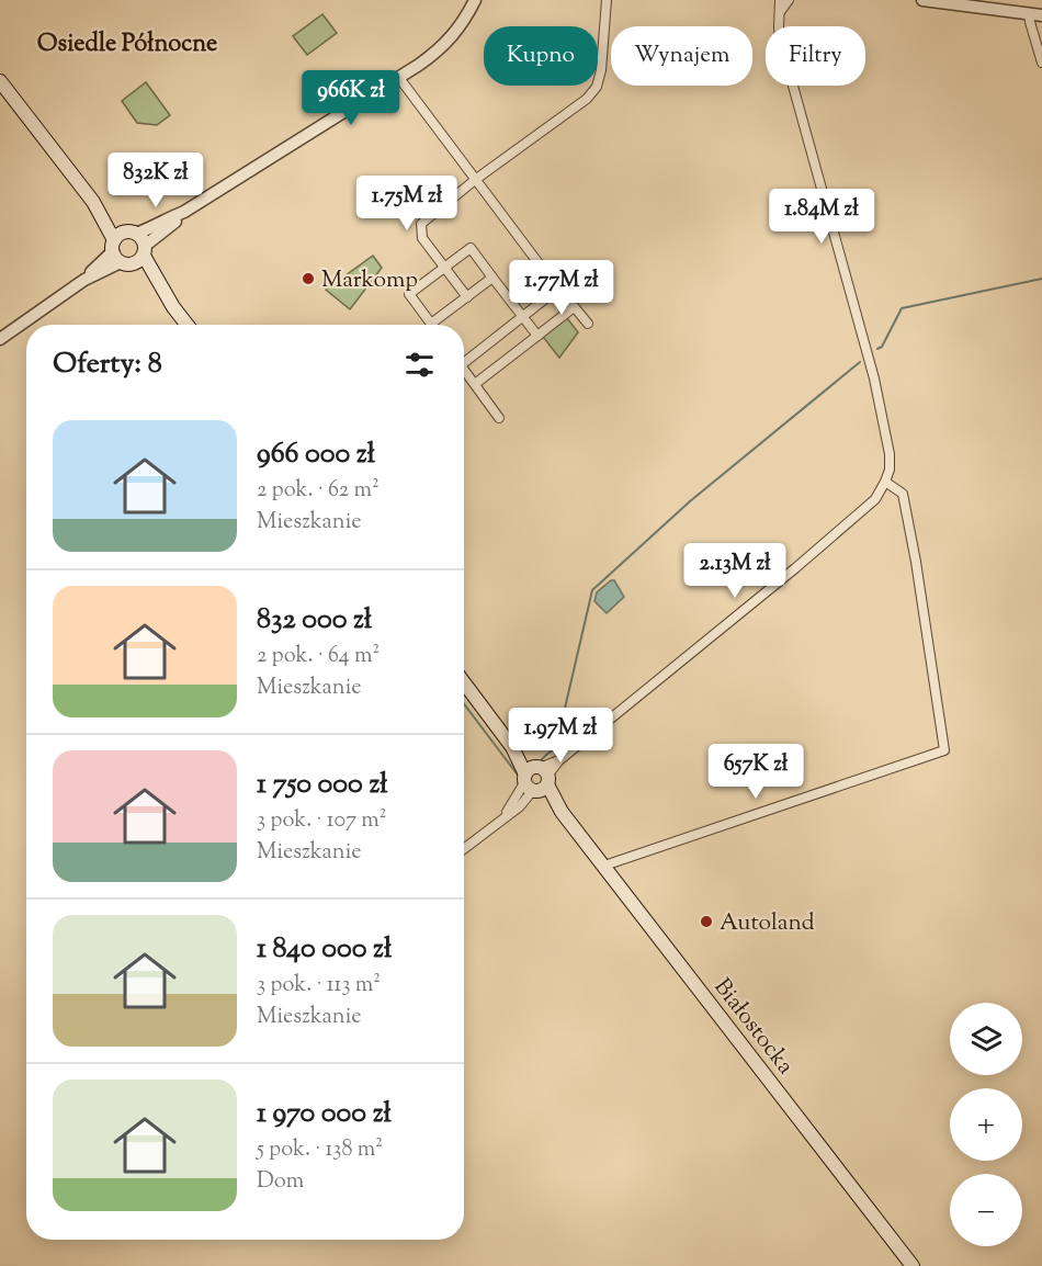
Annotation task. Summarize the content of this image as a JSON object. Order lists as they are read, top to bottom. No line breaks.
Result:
{"streets":{"main road":["Białostocka"]},"districts":["Osiedle Północne"],"places":["Markomp","Autoland"],"page":{"chip":["Kupno","Wynajem","Filtry"],"price":["966K zł","832K zł","1.75M zł","1.84M zł","1.77M zł","2.13M zł","1.97M zł","657K zł"],"heading":"Oferty: 8","list":[{"name":"966 000 zł","note":"2 pok. · 62 m² · Mieszkanie"},{"name":"832 000 zł","note":"2 pok. · 64 m² · Mieszkanie"},{"name":"1 750 000 zł","note":"3 pok. · 107 m² · Mieszkanie"},{"name":"1 840 000 zł","note":"3 pok. · 113 m² · Mieszkanie"},{"name":"1 970 000 zł","note":"5 pok. · 138 m² · Dom"}],"map_buttons":["+","−"]}}
